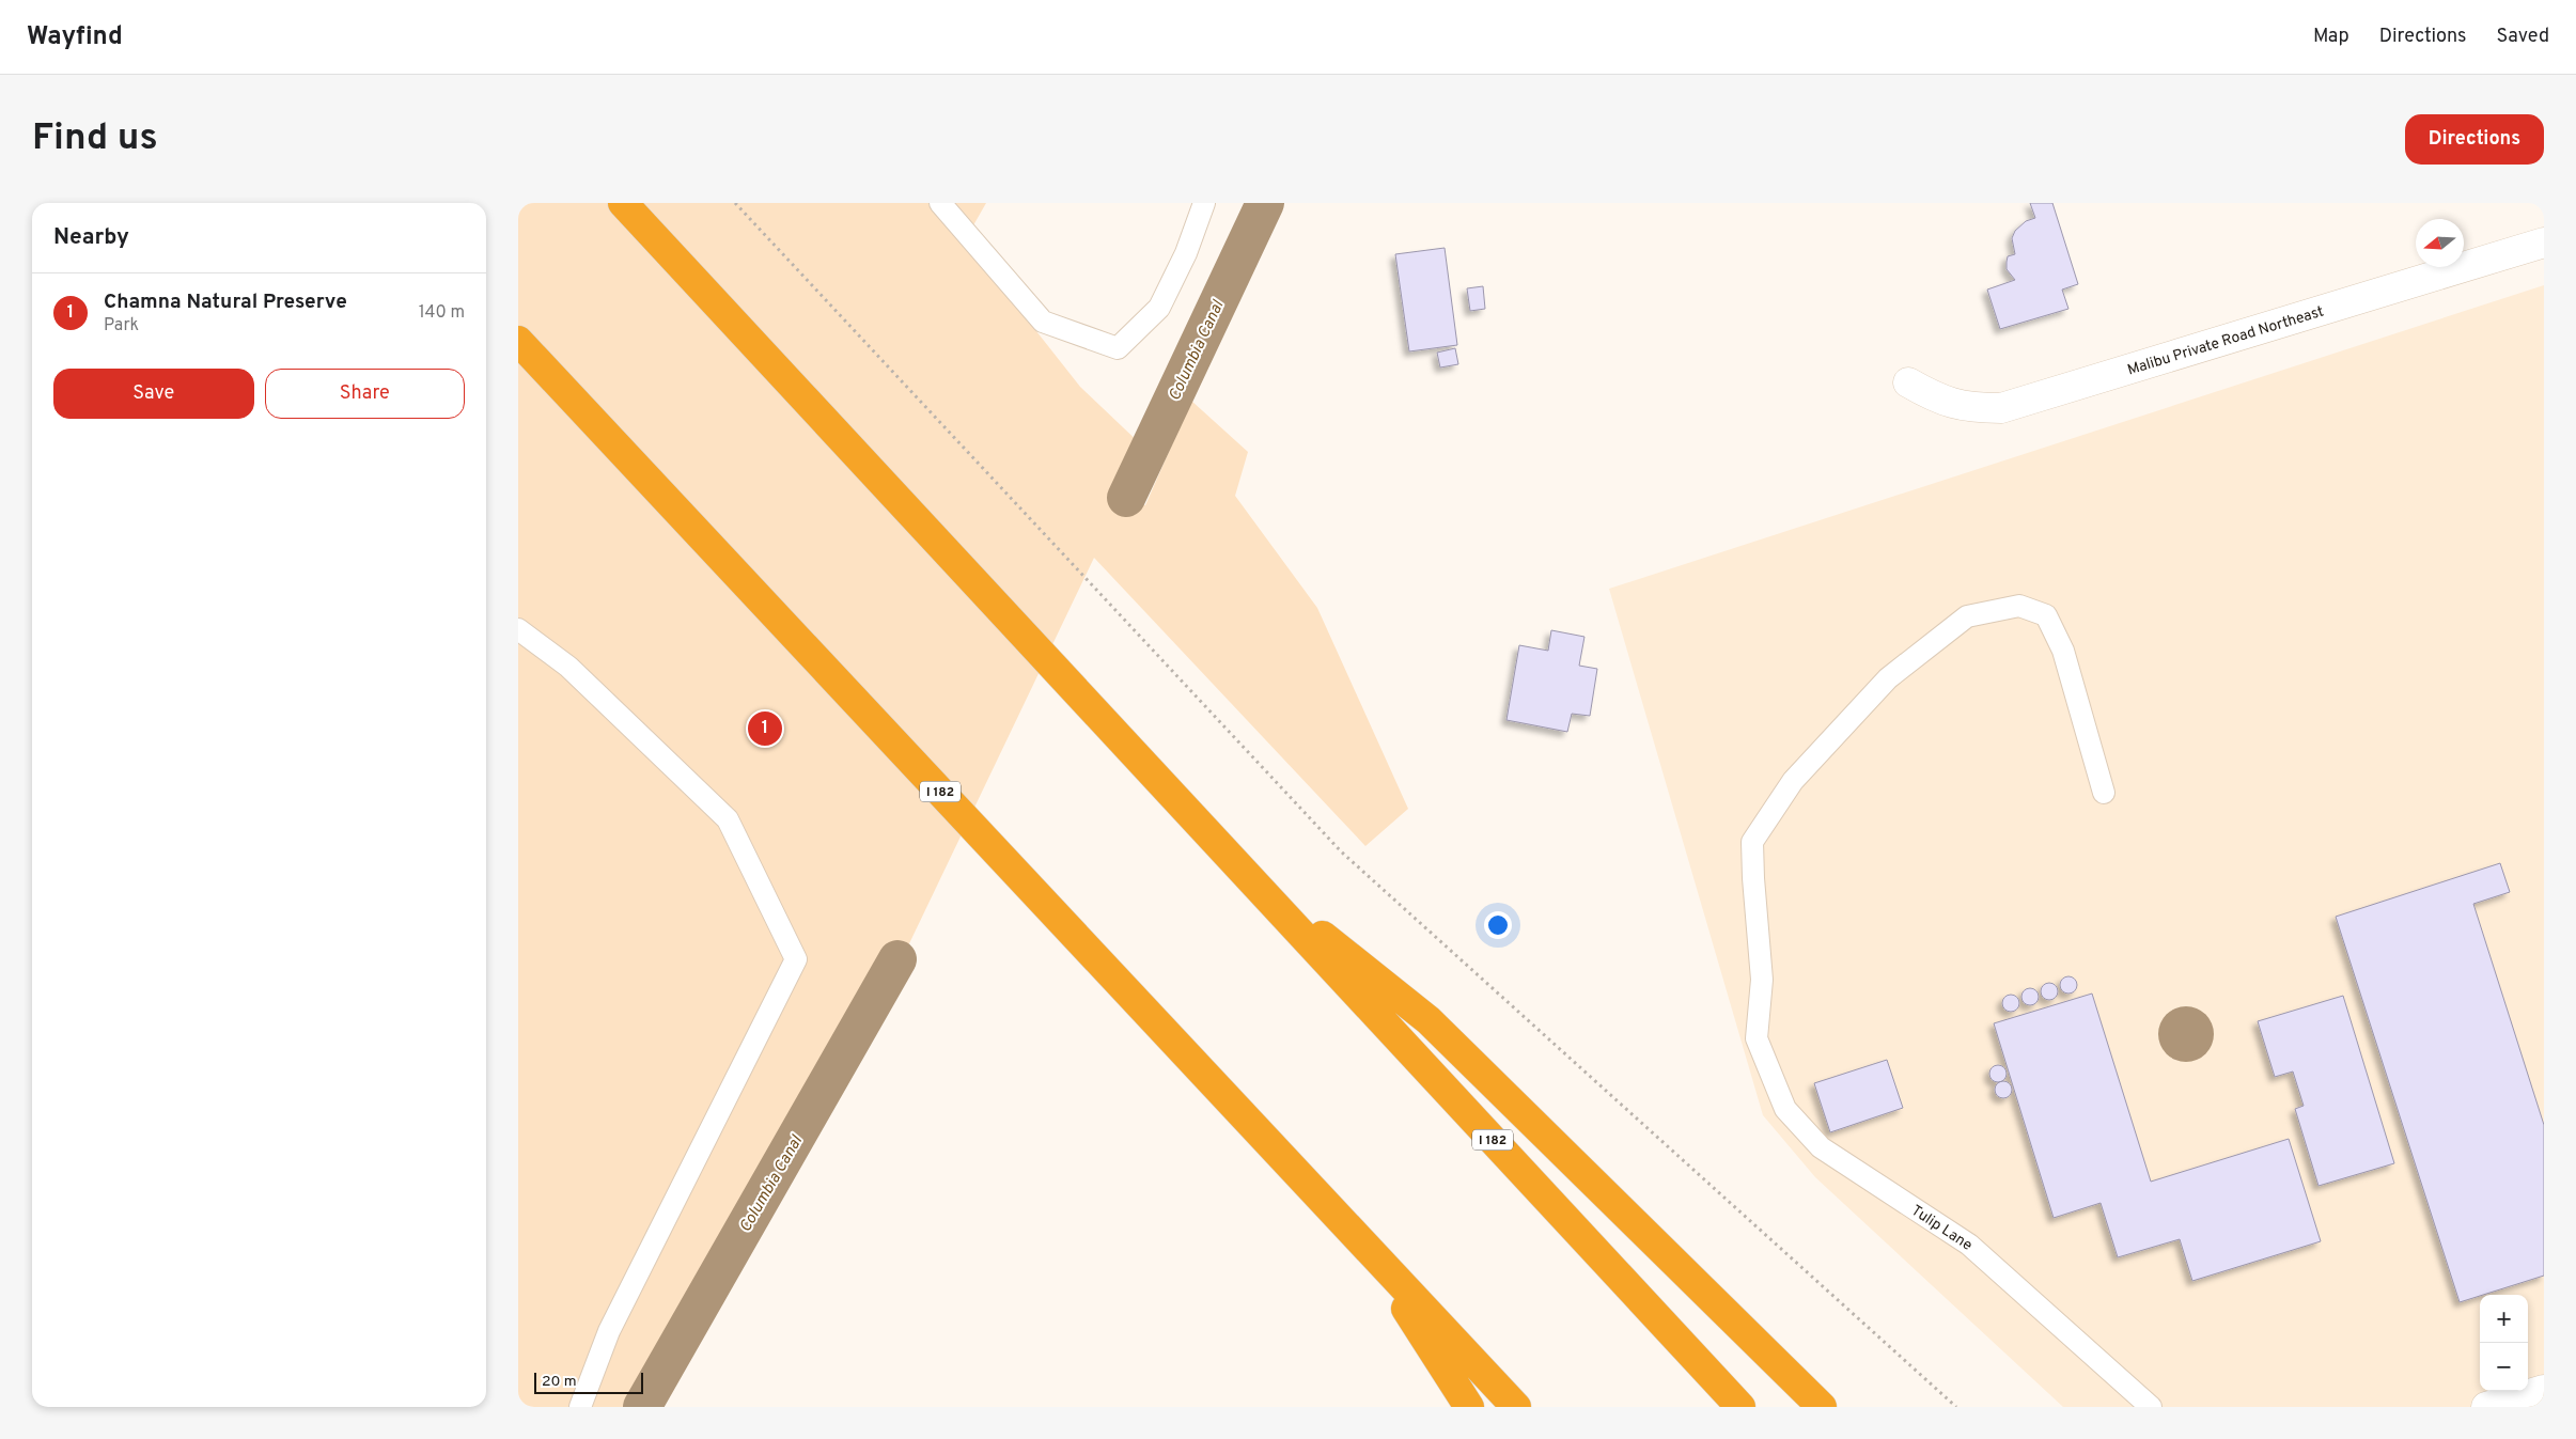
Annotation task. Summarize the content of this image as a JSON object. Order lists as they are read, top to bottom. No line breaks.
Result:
{"streets":{"highway":["I 182"],"street":["Malibu Private Road Northeast"],"lane":["Tulip Lane"]},"water":["Columbia Canal"],"scale_bar":"20 m","north":"left","page":{"header":"Wayfind","nav":["Map","Directions","Saved"],"buttons":["Directions",["Save","Share"]],"title":"Find us","heading":"Nearby","list":[{"mark":"1","name":"Chamna Natural Preserve","note":"Park","value":"140 m"}],"pins":"1","map_buttons":["+","−"],"scale":"20 m"}}
